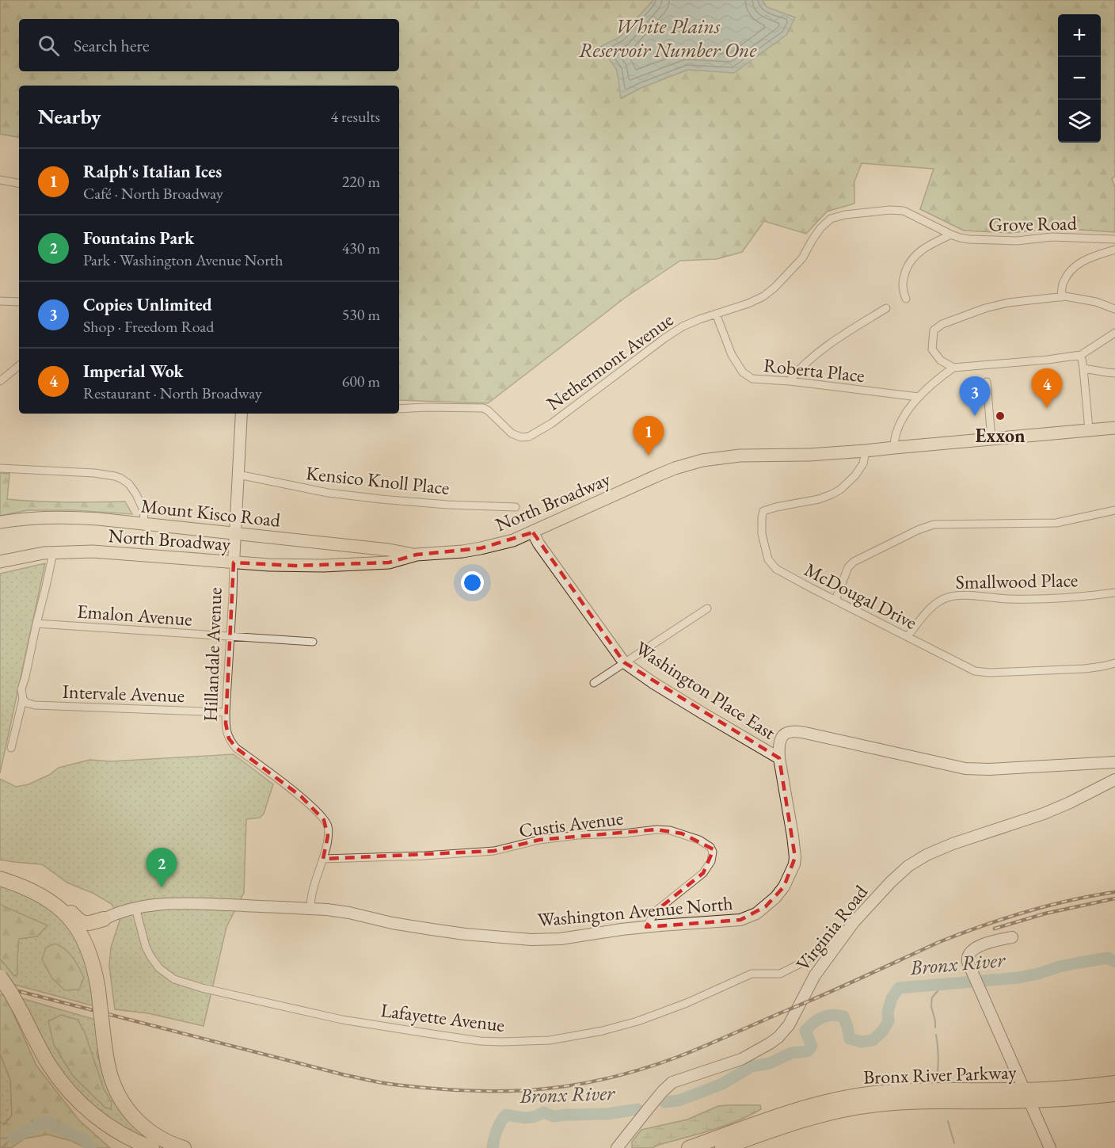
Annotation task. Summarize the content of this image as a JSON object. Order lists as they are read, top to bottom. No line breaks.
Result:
{"streets":{"highway":["Bronx River Parkway"],"main road":["North Broadway","Mount Kisco Road"],"street":["Grove Road","Nethermont Avenue","Roberta Place","Kensico Knoll Place","Smallwood Place","McDougal Drive","Emalon Avenue","Hillandale Avenue","Washington Place East","Intervale Avenue","Custis Avenue","Washington Avenue North","Virginia Road","Lafayette Avenue"]},"crossings":[["Grove Road","Nethermont Avenue"],["Nethermont Avenue","Roberta Place"],["Kensico Knoll Place","Hillandale Avenue"],["North Broadway","Mount Kisco Road"],["North Broadway","McDougal Drive"],["North Broadway","Hillandale Avenue"],["North Broadway","Washington Place East"],["Mount Kisco Road","Hillandale Avenue"],["Smallwood Place","McDougal Drive"],["Emalon Avenue","Hillandale Avenue"],["Hillandale Avenue","Intervale Avenue"],["Hillandale Avenue","Custis Avenue"],["Hillandale Avenue","Washington Avenue North"],["Washington Place East","Washington Avenue North"],["Custis Avenue","Washington Avenue North"],["Washington Avenue North","Lafayette Avenue"],["Virginia Road","Lafayette Avenue"]],"water":["White Plains Reservoir Number One","Bronx River"],"places":["Exxon"],"page":{"map_buttons":["+","−"],"search":"Search here","heading":["Nearby","4 results"],"list":[{"mark":"1","name":"Ralph's Italian Ices","note":"Café · North Broadway","value":"220 m"},{"mark":"2","name":"Fountains Park","note":"Park · Washington Avenue North","value":"430 m"},{"mark":"3","name":"Copies Unlimited","note":"Shop · Freedom Road","value":"530 m"},{"mark":"4","name":"Imperial Wok","note":"Restaurant · North Broadway","value":"600 m"}],"pins":["4","3","1","2"]}}
